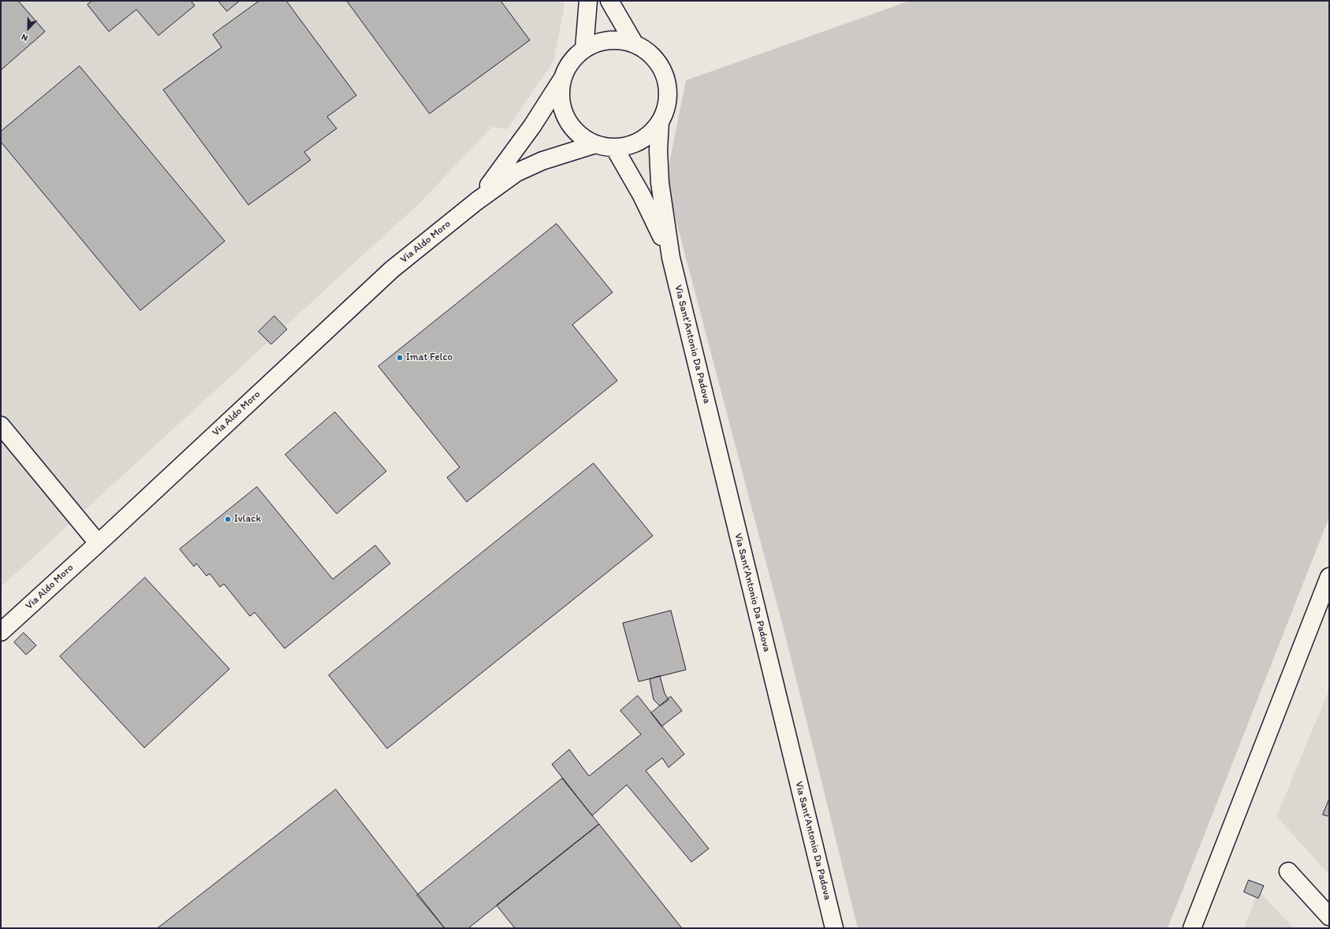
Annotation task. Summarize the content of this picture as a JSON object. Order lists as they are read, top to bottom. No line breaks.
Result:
{"streets":{"street":["Via Aldo Moro","Via Sant'Antonio Da Padova"]},"crossings":[["Via Aldo Moro","Via Sant'Antonio Da Padova"]],"places":["Imat Felco","Ivlack"],"north":"bottom"}
